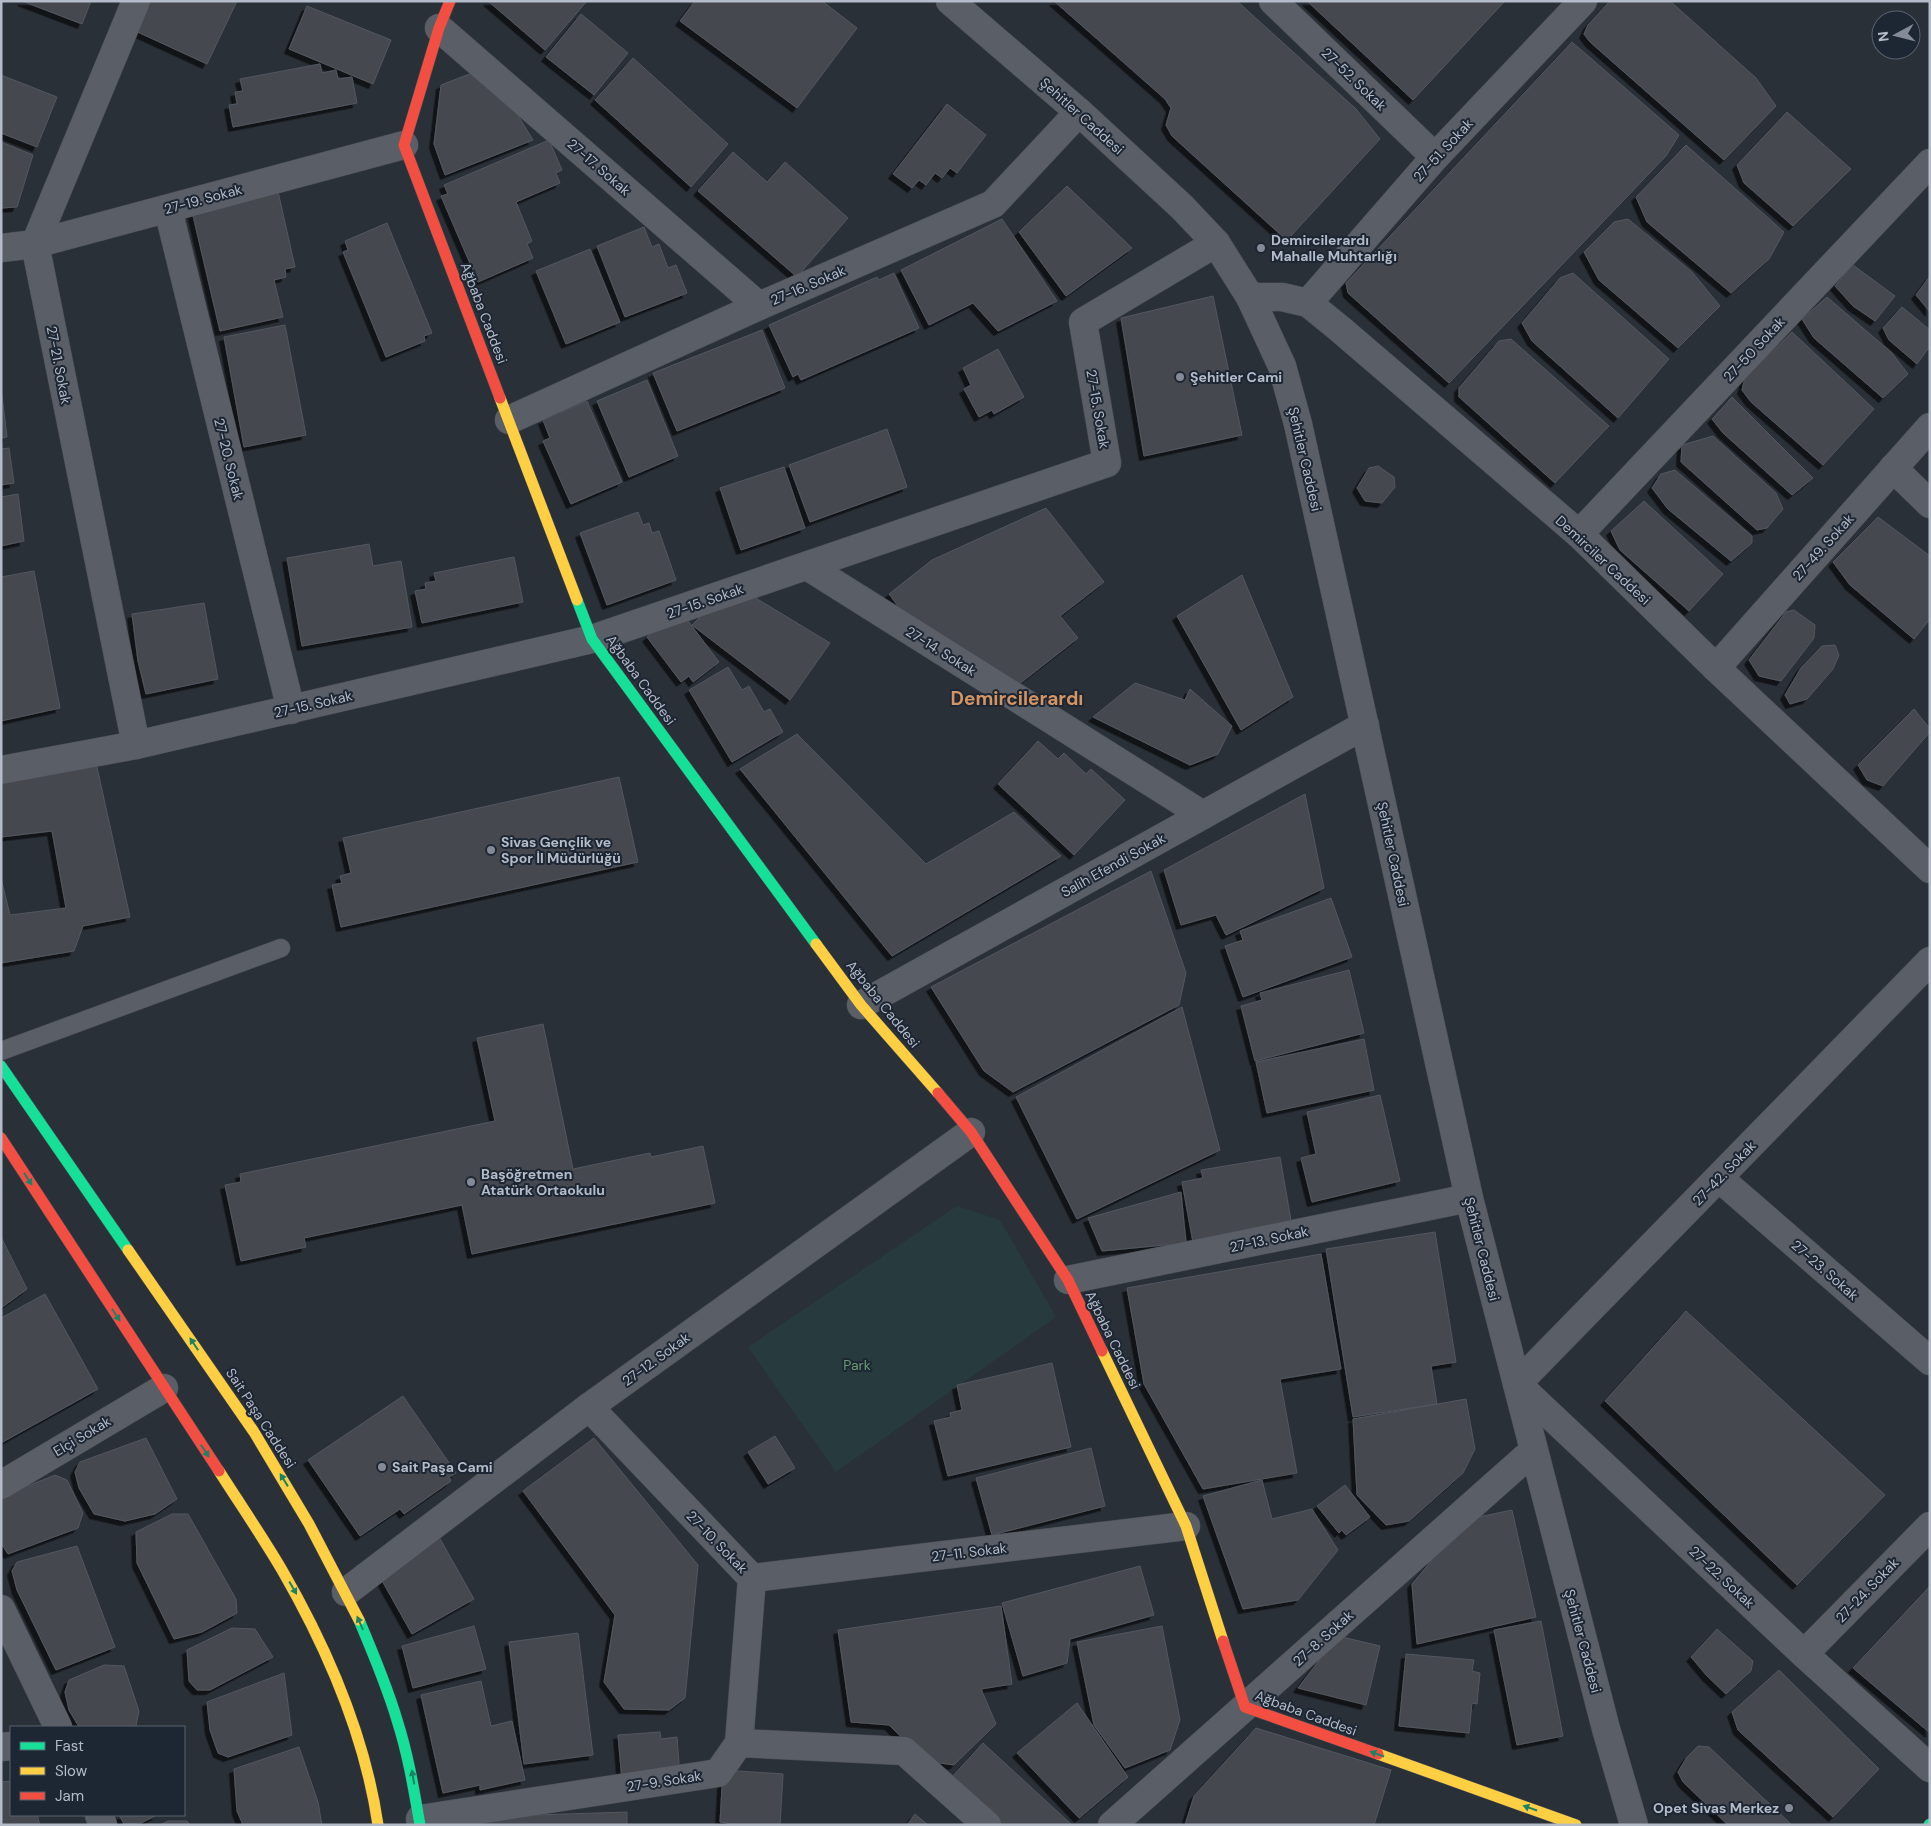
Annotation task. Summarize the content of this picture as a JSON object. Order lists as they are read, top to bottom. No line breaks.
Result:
{"streets":{"street":["27-52. Sokak","Şehitler Caddesi","27-51. Sokak","27-17. Sokak","27-19. Sokak","27-16. Sokak","Ağbaba Caddesi","27-50 Sokak","27-21. Sokak","27-15. Sokak","27-20. Sokak","27-49. Sokak","Demirciler Caddesi","27-14. Sokak","Salih Efendi Sokak","27-42. Sokak","27-13. Sokak","27-23. Sokak","27-12. Sokak","Sait Paşa Caddesi","Elçi Sokak","27-10. Sokak","27-11. Sokak","27-22. Sokak","27-24. Sokak","27-8. Sokak","27-9. Sokak"]},"crossings":[["27-52. Sokak","27-51. Sokak"],["Şehitler Caddesi","27-16. Sokak"],["Şehitler Caddesi","27-15. Sokak"],["Şehitler Caddesi","Demirciler Caddesi"],["Şehitler Caddesi","Salih Efendi Sokak"],["Şehitler Caddesi","27-42. Sokak"],["Şehitler Caddesi","27-13. Sokak"],["Şehitler Caddesi","27-22. Sokak"],["Şehitler Caddesi","27-8. Sokak"],["27-51. Sokak","Demirciler Caddesi"],["27-17. Sokak","27-16. Sokak"],["27-19. Sokak","Ağbaba Caddesi"],["27-19. Sokak","27-21. Sokak"],["27-19. Sokak","27-20. Sokak"],["27-16. Sokak","Ağbaba Caddesi"],["Ağbaba Caddesi","27-15. Sokak"],["Ağbaba Caddesi","Salih Efendi Sokak"],["Ağbaba Caddesi","27-13. Sokak"],["Ağbaba Caddesi","27-12. Sokak"],["Ağbaba Caddesi","27-11. Sokak"],["Ağbaba Caddesi","27-8. Sokak"],["27-50 Sokak","Demirciler Caddesi"],["27-21. Sokak","27-15. Sokak"],["27-15. Sokak","27-20. Sokak"],["27-15. Sokak","27-14. Sokak"],["27-49. Sokak","Demirciler Caddesi"],["27-14. Sokak","Salih Efendi Sokak"],["27-42. Sokak","27-23. Sokak"],["27-42. Sokak","27-22. Sokak"],["27-12. Sokak","Sait Paşa Caddesi"],["27-12. Sokak","27-10. Sokak"],["Sait Paşa Caddesi","27-9. Sokak"],["27-10. Sokak","27-11. Sokak"],["27-10. Sokak","27-9. Sokak"],["27-22. Sokak","27-24. Sokak"]],"districts":["Demircilerardı"],"parks":["Park"],"places":["Demircilerardı Mahalle Muhtarlığı","Şehitler Cami","Sivas Gençlik ve Spor İl Müdürlüğü","Başöğretmen Atatürk Ortaokulu","Sait Paşa Cami","Opet Sivas Merkez"],"legend":["Fast","Slow","Jam"],"north":"left"}
